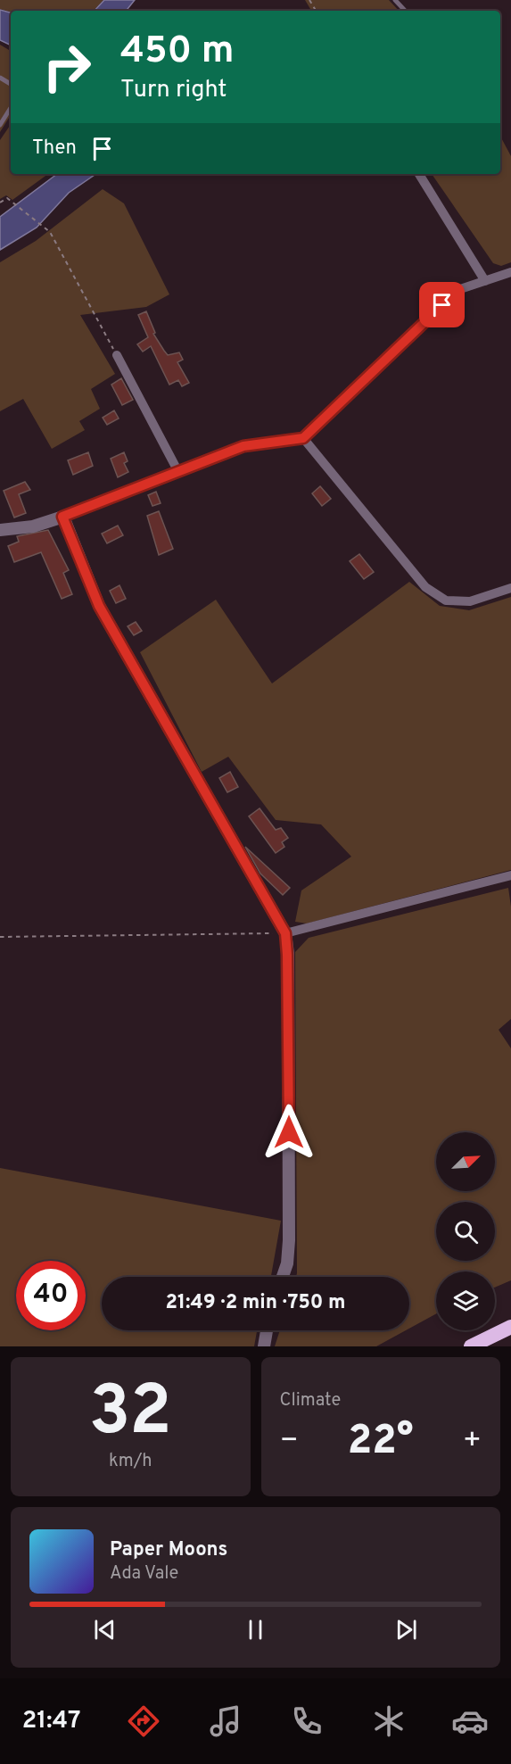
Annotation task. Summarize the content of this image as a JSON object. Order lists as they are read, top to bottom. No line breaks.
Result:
{"north":"top right","page":{"turn":["450 m","Turn right"],"then":"Then","limit":"40","trip":"21:49 · 2 min · 750 m","tile":[["32","km/h"],"Climate"],"heat":["−","22°","+"],"song":["Paper Moons","Ada Vale"],"tabs":"21:47"}}
